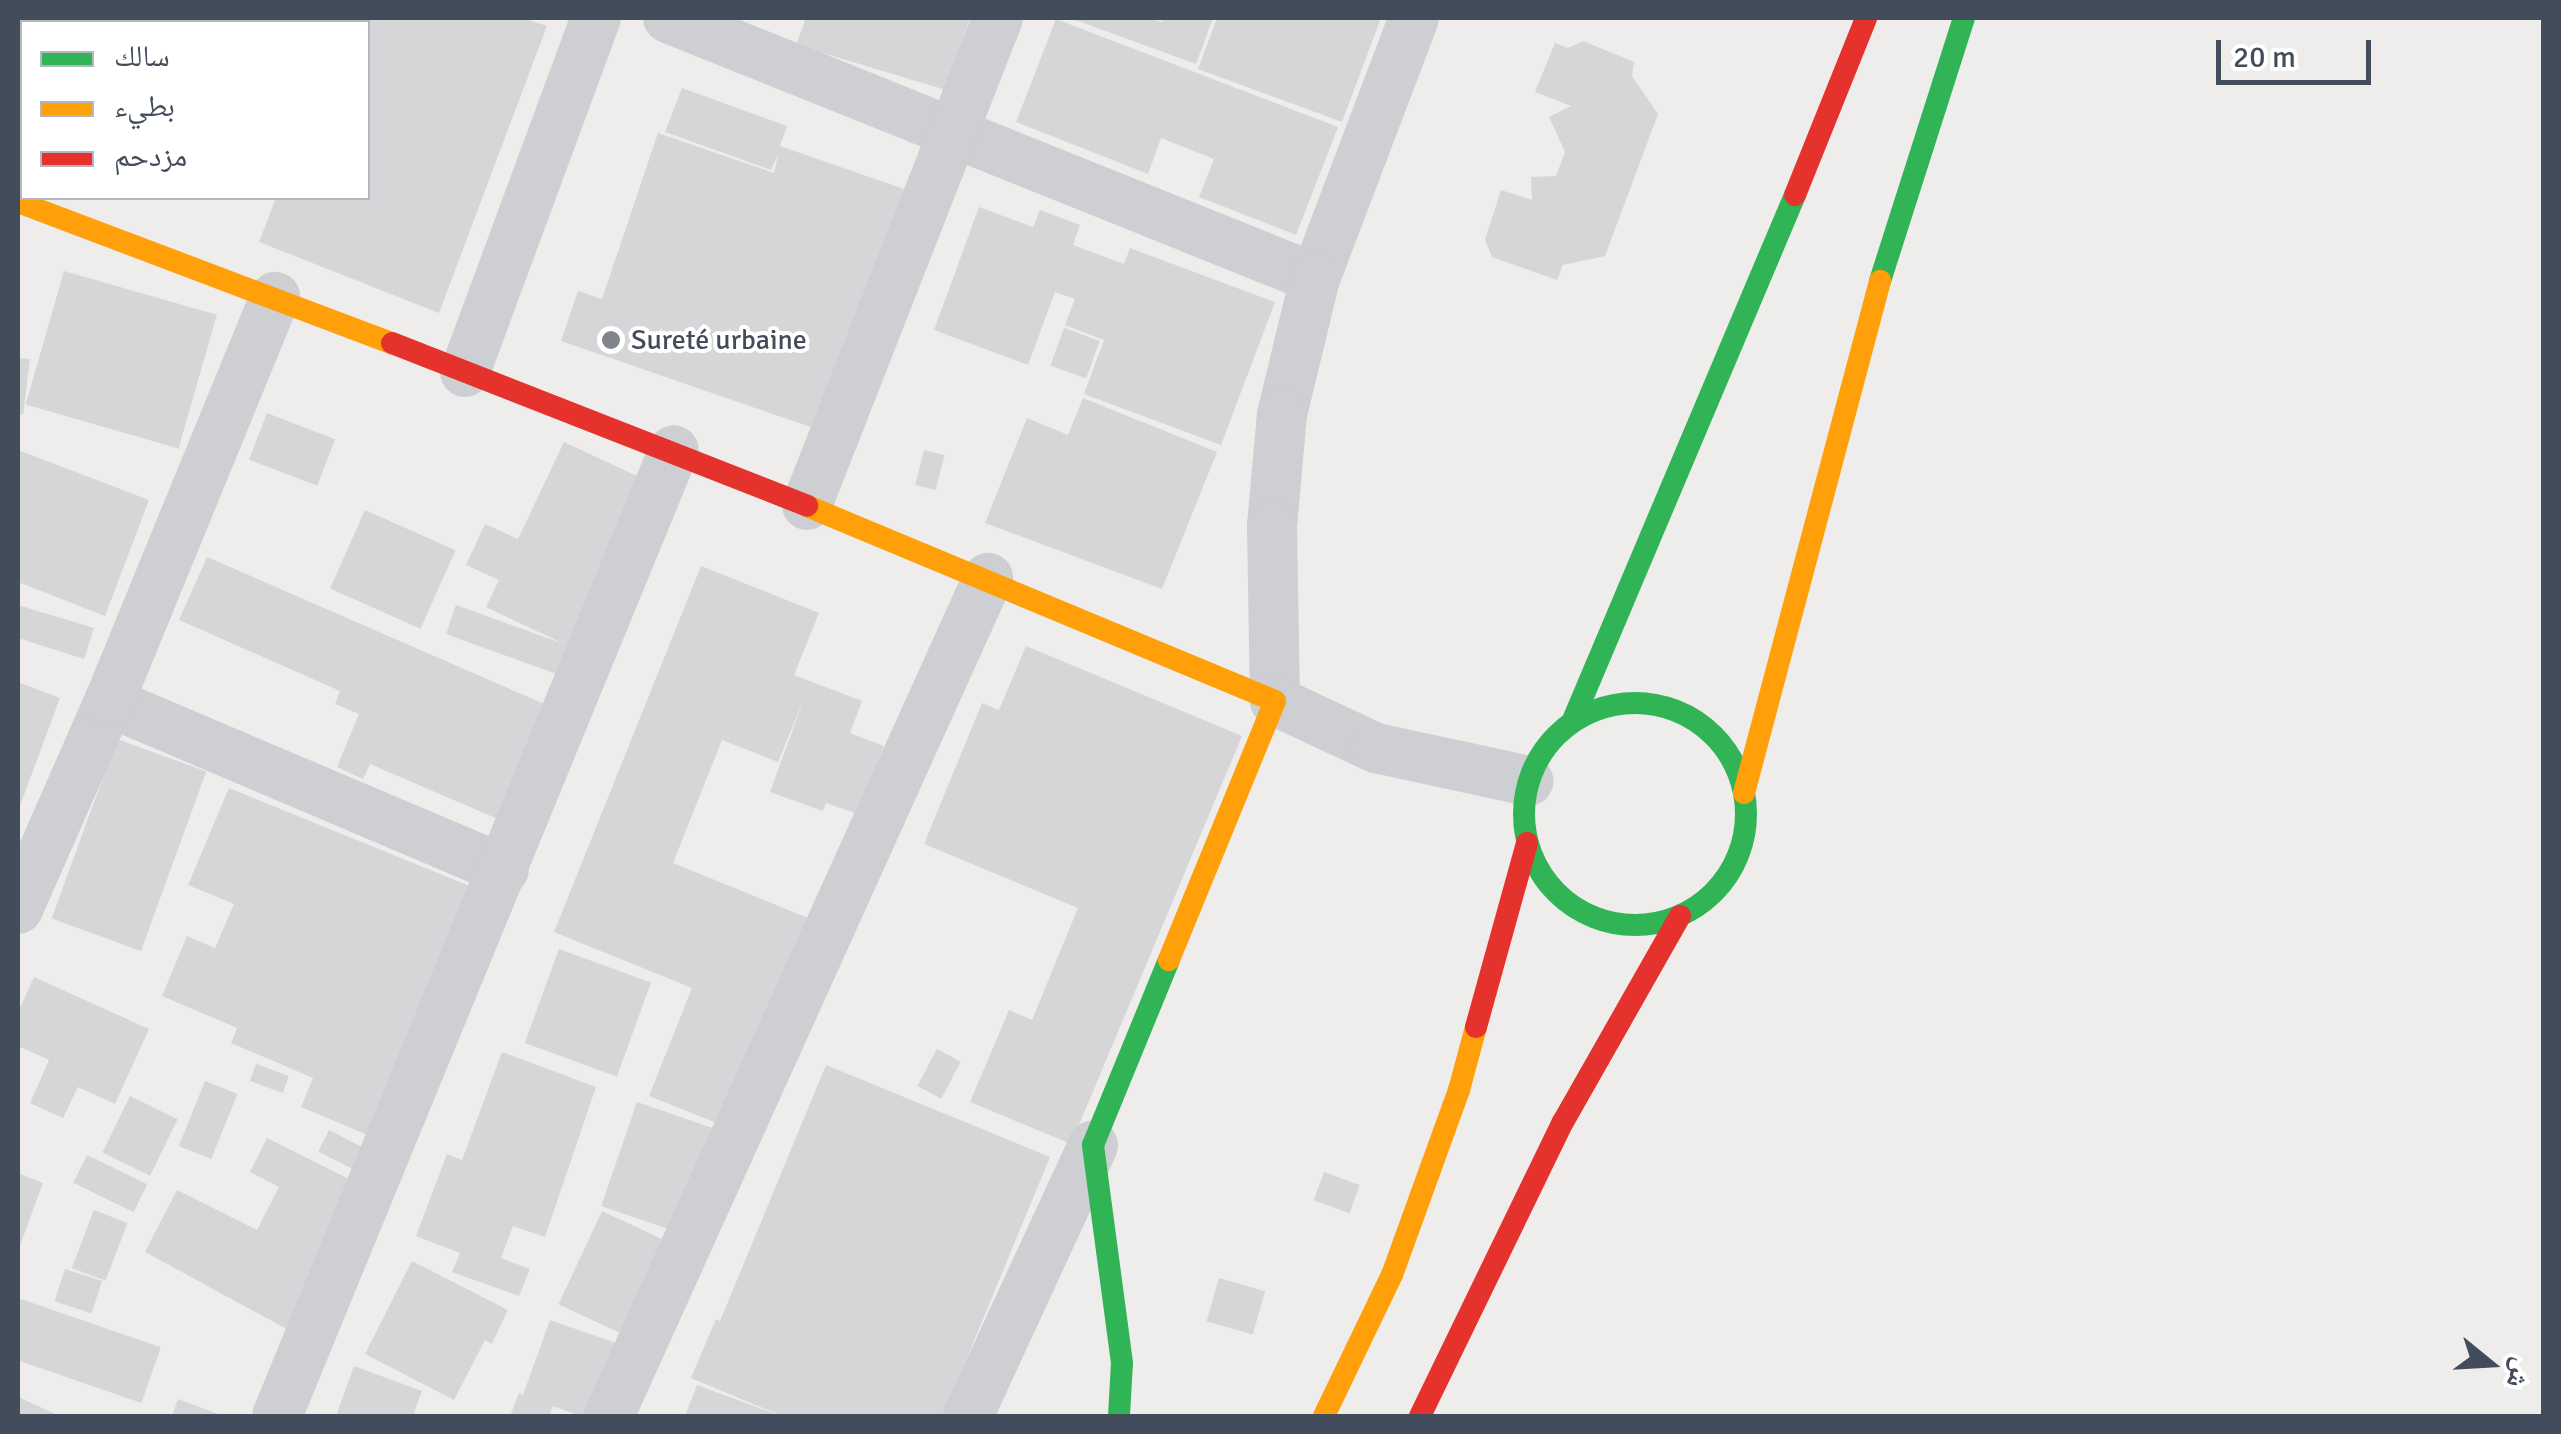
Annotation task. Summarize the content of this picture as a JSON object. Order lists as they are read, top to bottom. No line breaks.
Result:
{"places":["Sureté urbaine"],"legend":["سالك","بطيء","مزدحم"],"scale_bar":"20 m","north":"right"}
